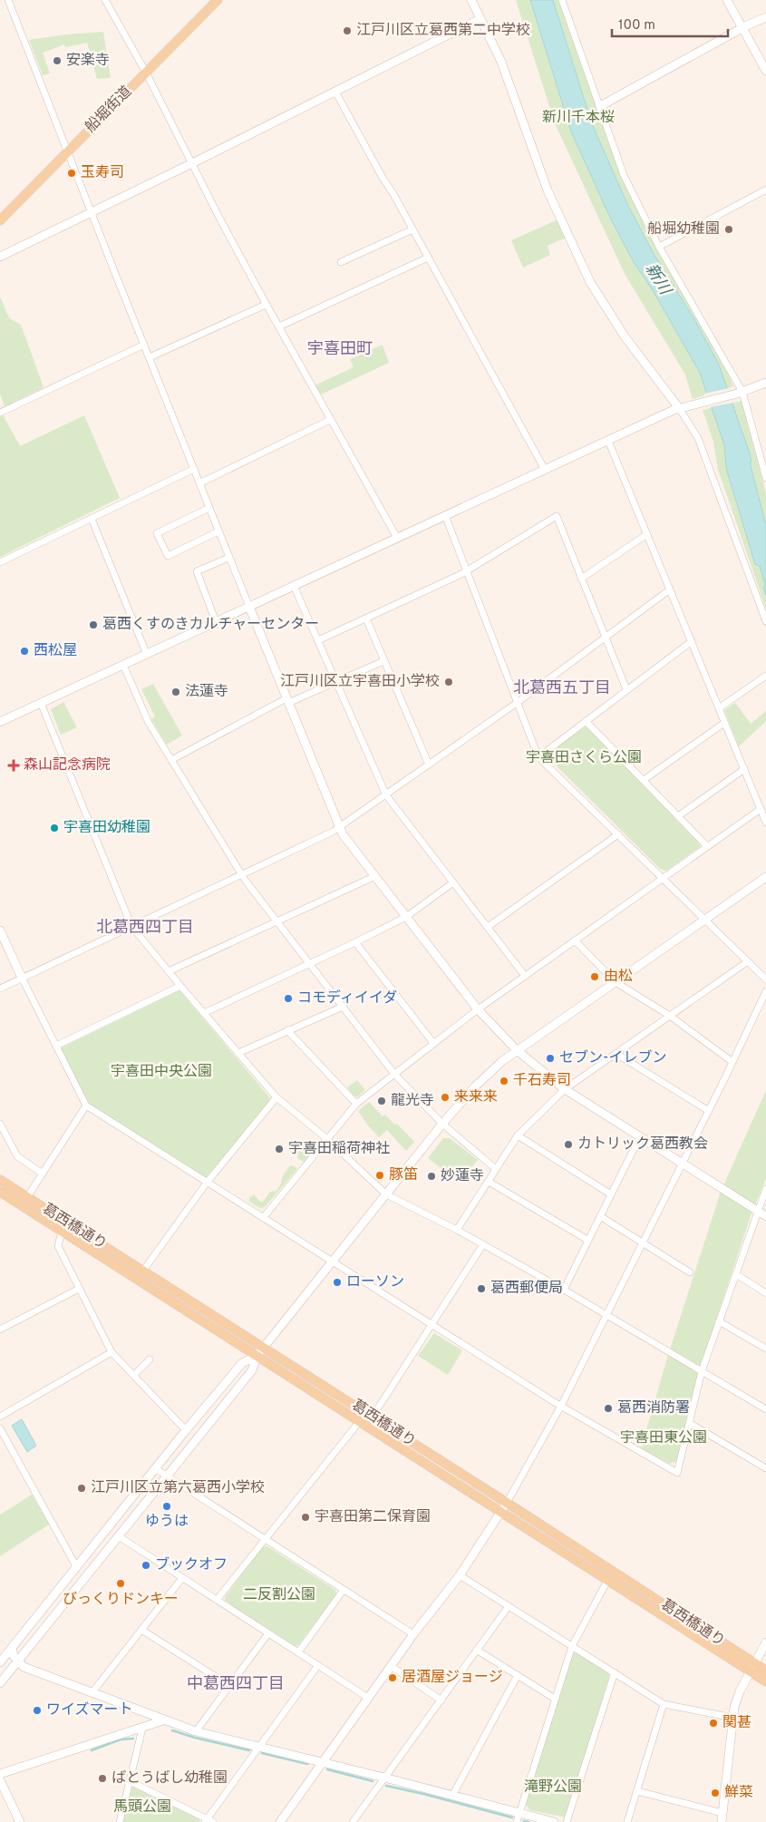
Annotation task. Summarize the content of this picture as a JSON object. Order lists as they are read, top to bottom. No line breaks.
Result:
{"streets":{"main road":["船堀街道","葛西橋通り"]},"districts":["宇喜田町","北葛西五丁目","北葛西四丁目","中葛西四丁目"],"water":["新川"],"parks":["新川千本桜","宇喜田さくら公園","宇喜田中央公園","宇喜田東公園","二反割公園","滝野公園","馬頭公園"],"places":{"other":["江戸川区立葛西第二中学校","安楽寺","玉寿司","船堀幼稚園","葛西くすのきカルチャーセンター","西松屋","江戸川区立宇喜田小学校","法蓮寺","宇喜田幼稚園","由松","コモディイイダ","セブン-イレブン","千石寿司","来来来","龍光寺","カトリック葛西教会","宇喜田稲荷神社","豚笛","妙蓮寺","ローソン","葛西郵便局","葛西消防署","江戸川区立第六葛西小学校","ゆうは","宇喜田第二保育園","ブックオフ","びっくりドンキー","居酒屋ジョージ","ワイズマート","関甚","ばとうばし幼稚園","鮮菜"],"health":["森山記念病院"]},"scale_bar":"100 m"}
